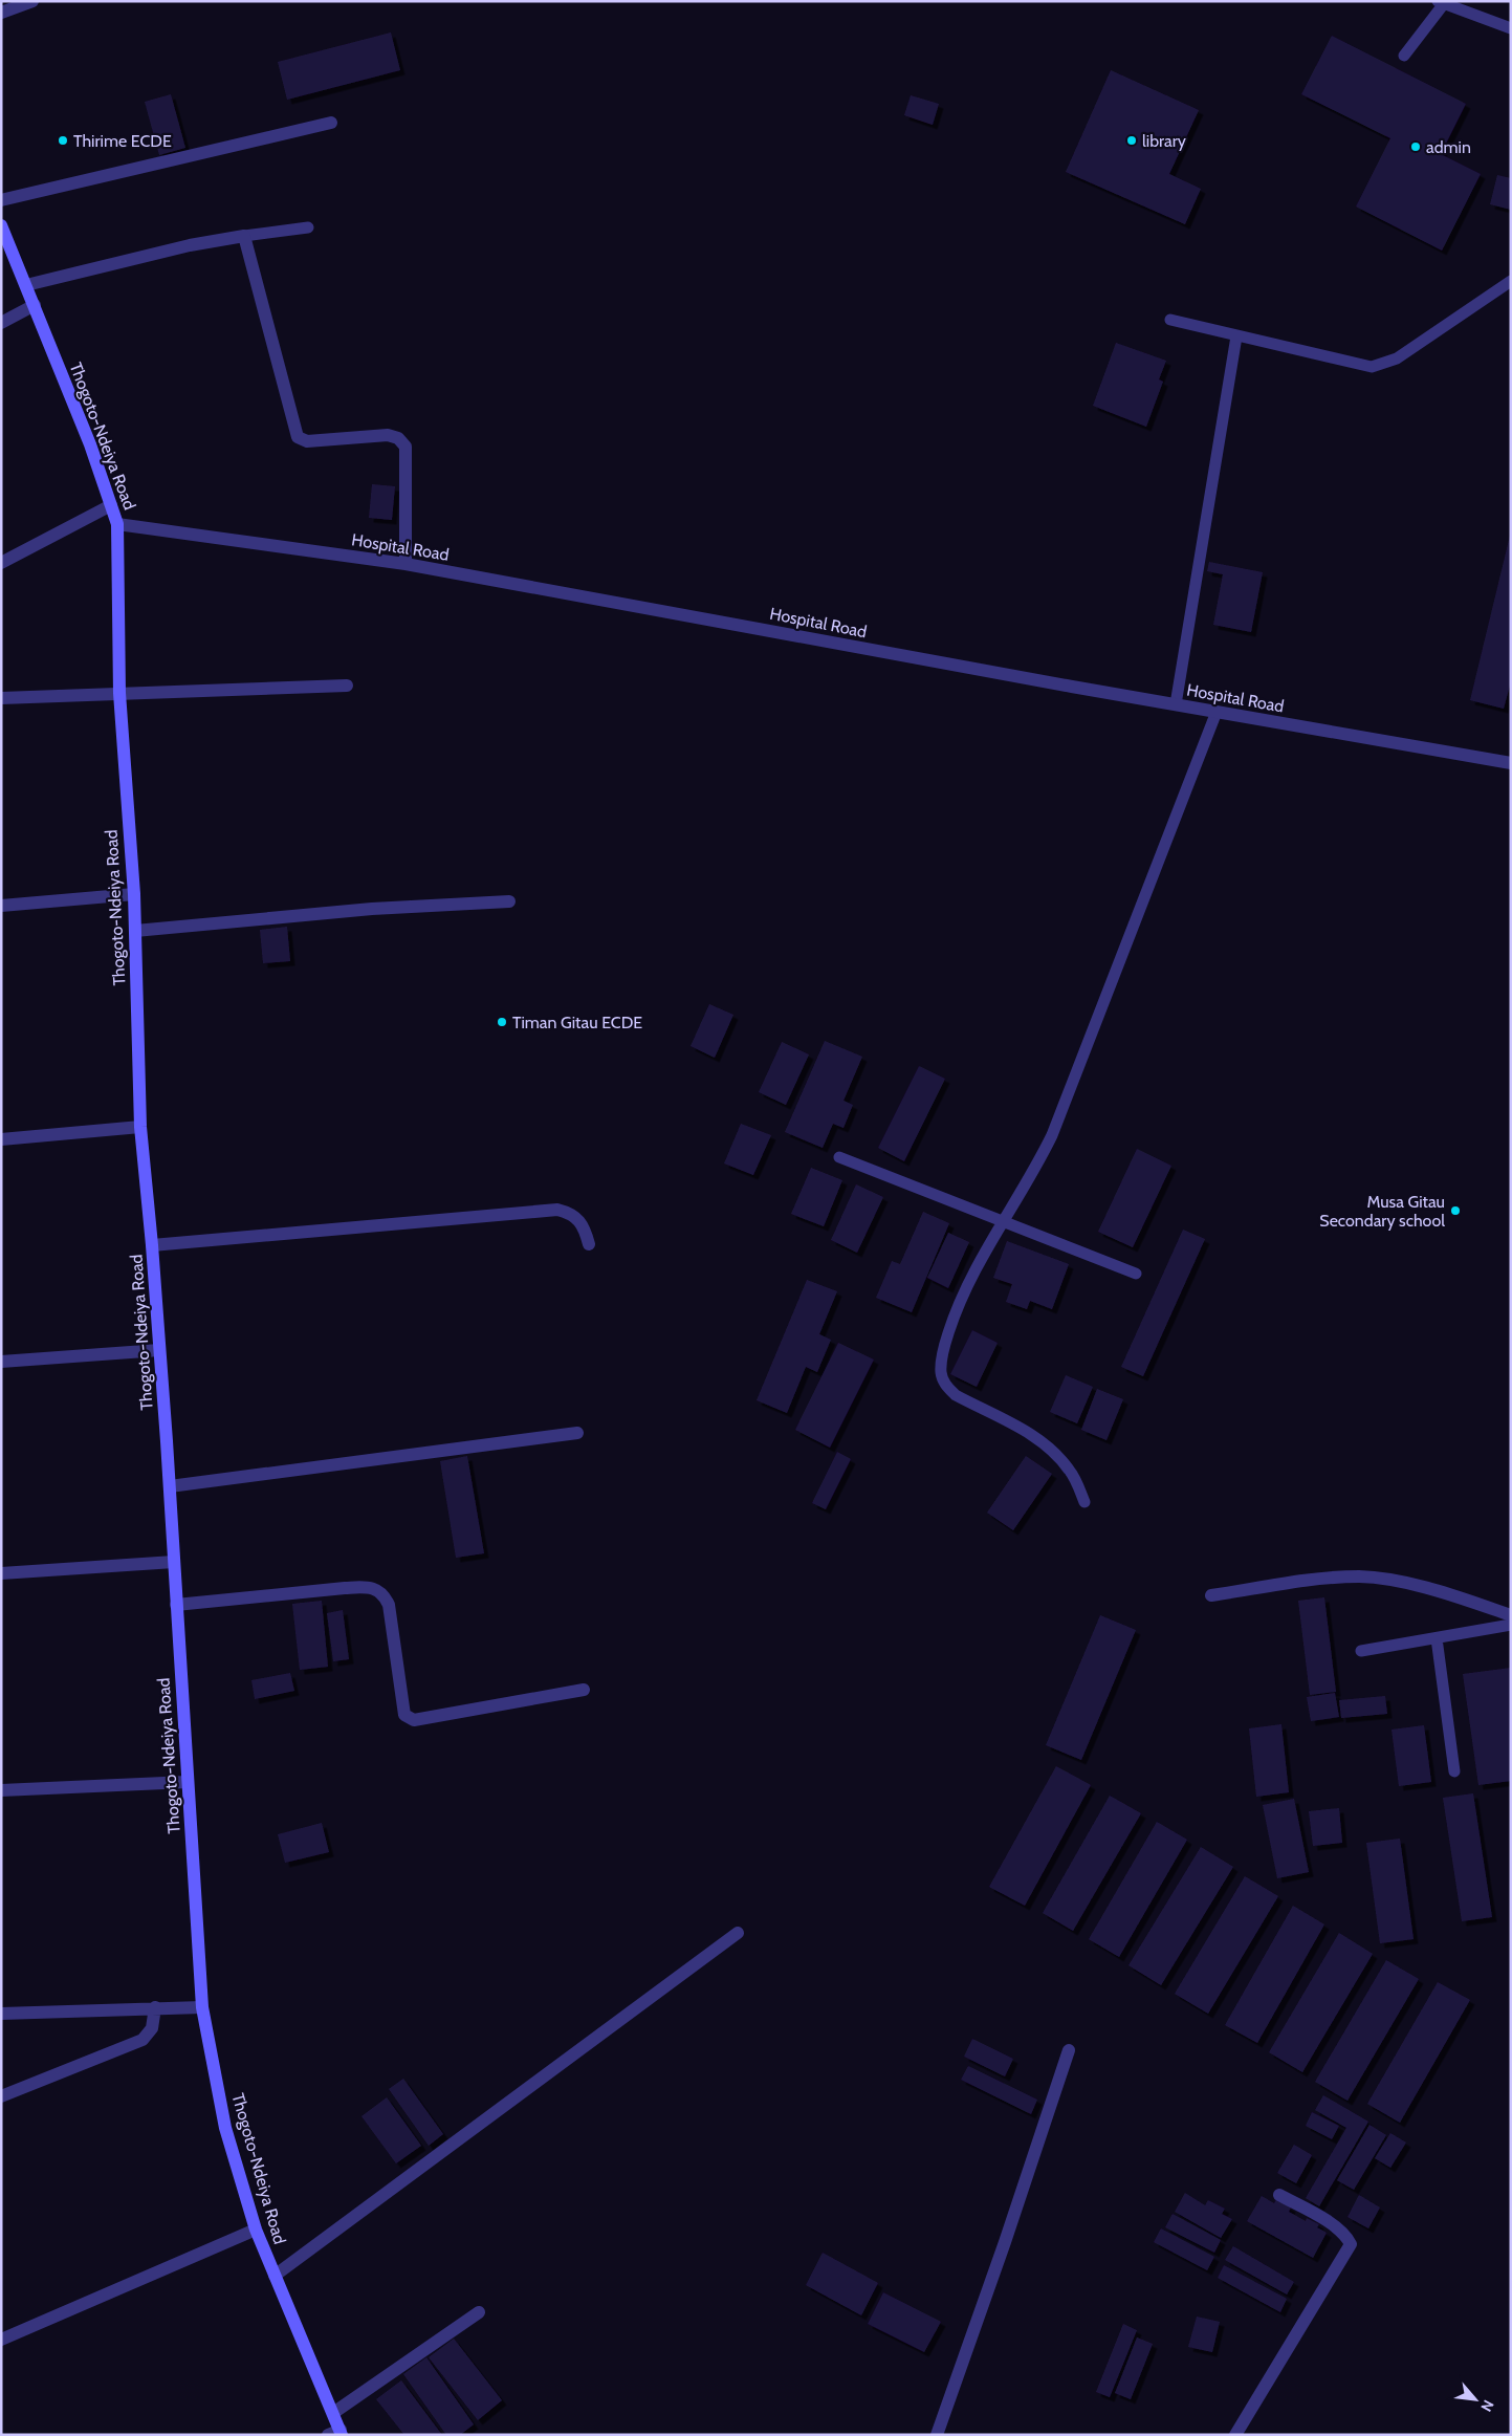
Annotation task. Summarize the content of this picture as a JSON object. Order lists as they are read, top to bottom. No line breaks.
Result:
{"streets":{"main road":["Thogoto-Ndeiya Road"],"street":["Hospital Road"]},"crossings":[["Thogoto-Ndeiya Road","Hospital Road"]],"places":["Thirime ECDE","library","admin","Timan Gitau ECDE","Musa Gitau Secondary school"],"north":"bottom right"}
